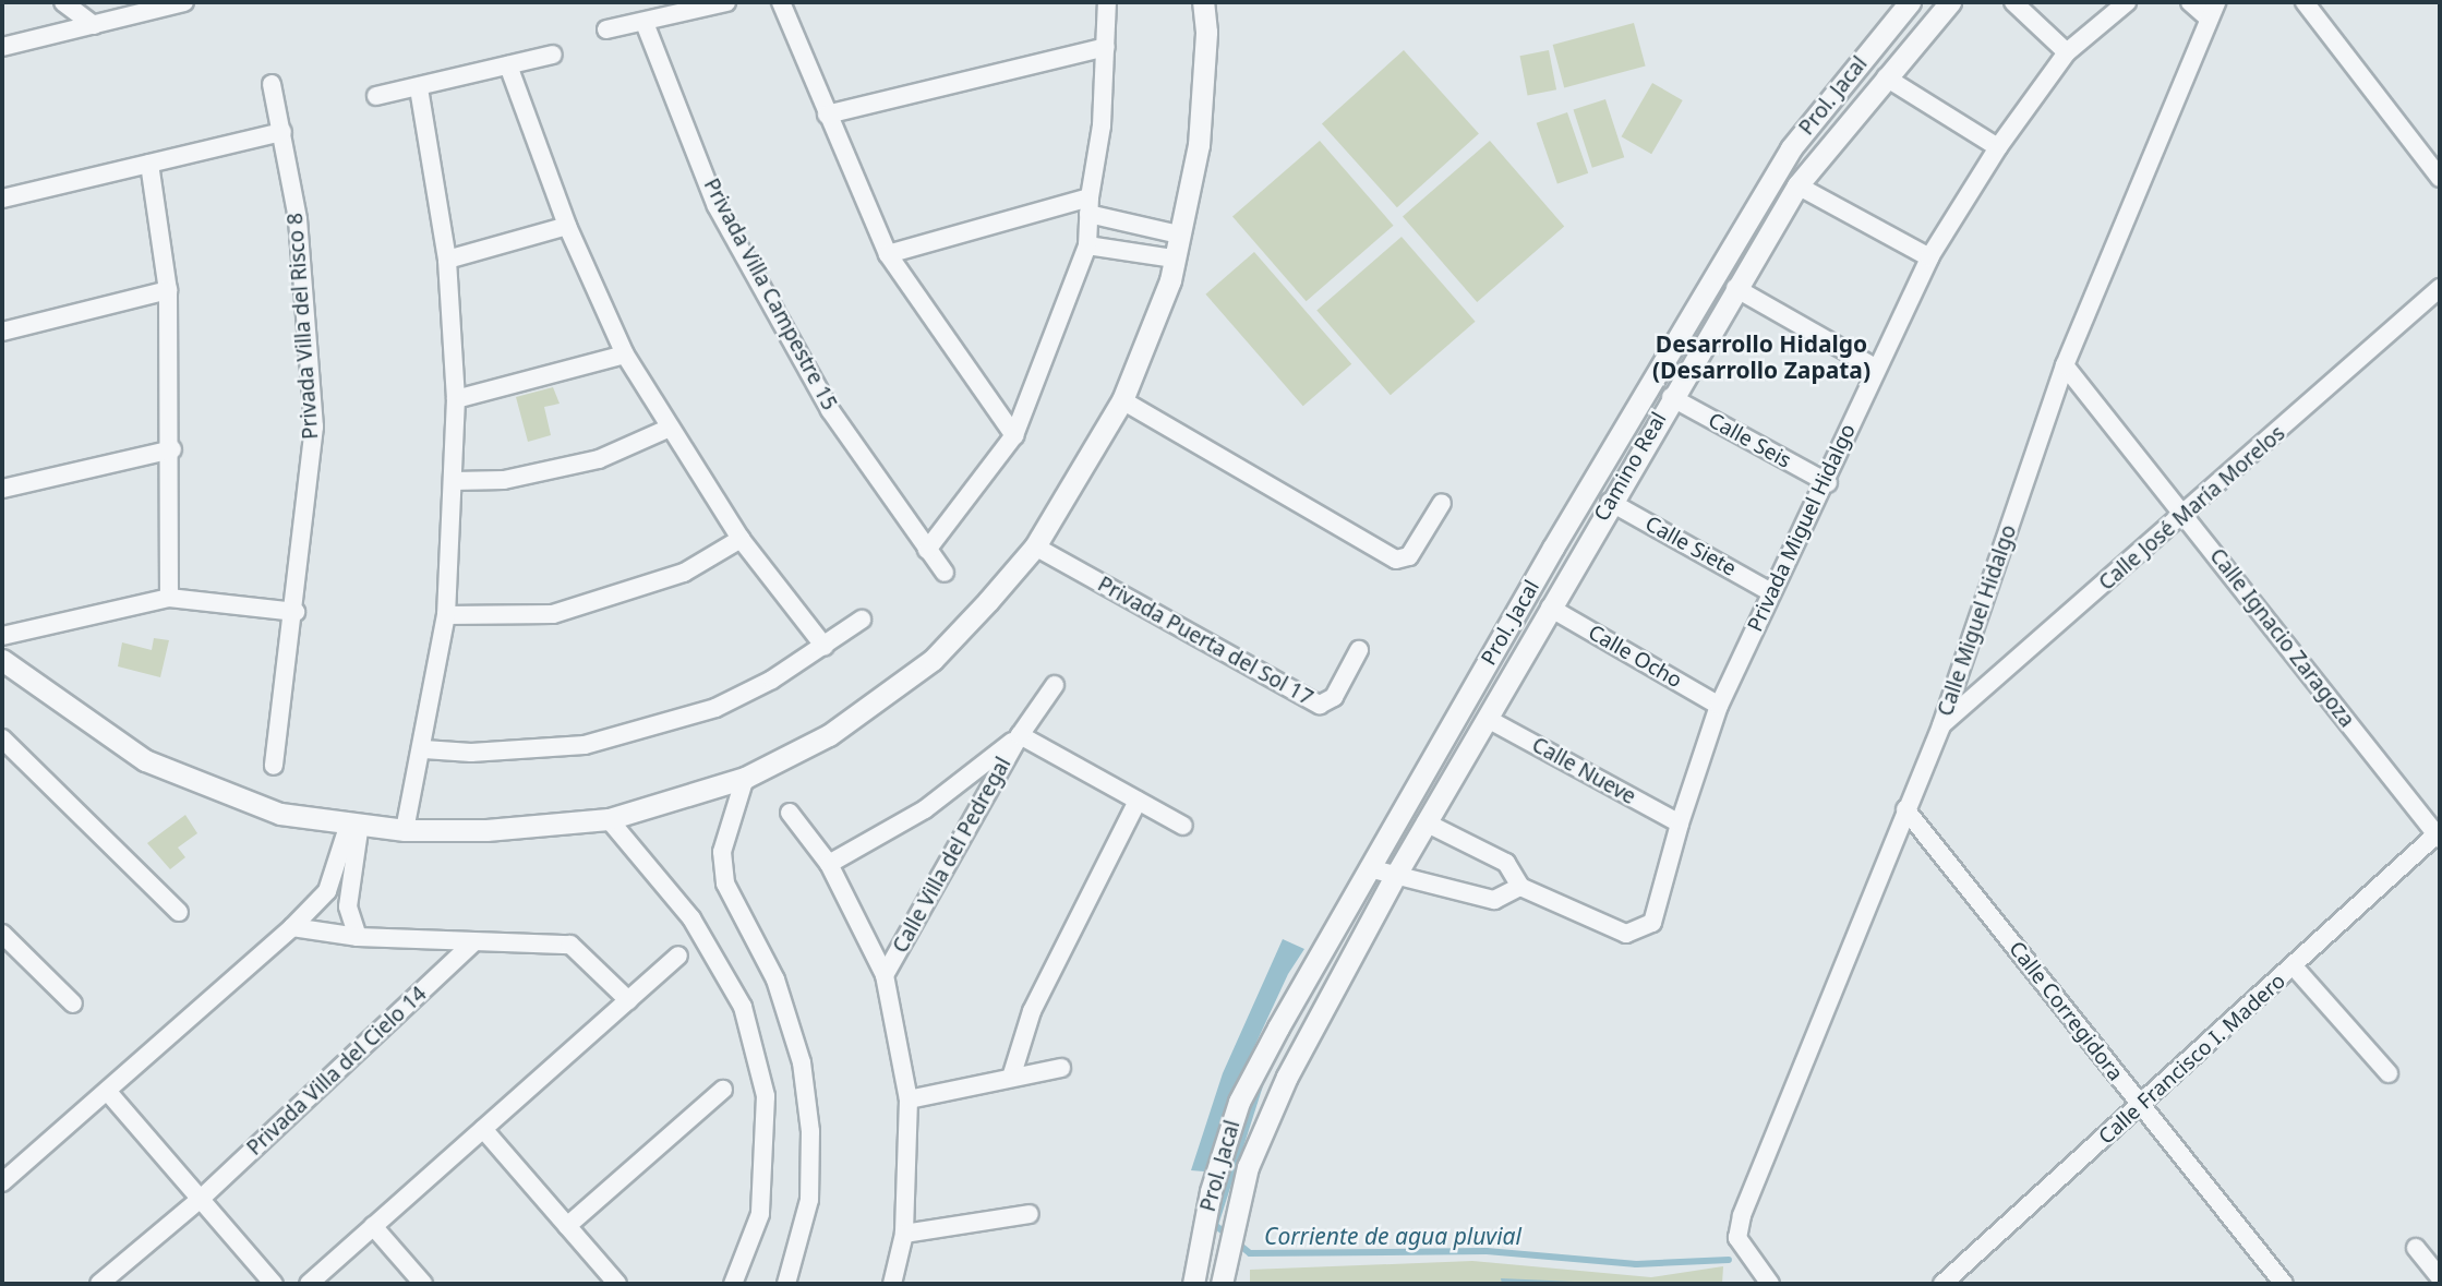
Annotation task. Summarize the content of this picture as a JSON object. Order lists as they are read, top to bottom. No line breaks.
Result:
{"streets":{"street":["Prol. Jacal","Privada Villa Campestre 15","Privada Villa del Risco 8","Calle Seis","Camino Real","Calle José María Morelos","Privada Miguel Hidalgo","Calle Siete","Calle Miguel Hidalgo","Calle Ignacio Zaragoza","Privada Puerta del Sol 17","Calle Ocho","Calle Nueve","Calle Villa del Pedregal","Calle Corregidora","Calle Francisco I. Madero","Privada Villa del Cielo 14"]},"crossings":[["Prol. Jacal","Camino Real"],["Calle Seis","Camino Real"],["Calle Seis","Privada Miguel Hidalgo"],["Camino Real","Calle Siete"],["Camino Real","Calle Ocho"],["Camino Real","Calle Nueve"],["Calle José María Morelos","Calle Miguel Hidalgo"],["Calle José María Morelos","Calle Ignacio Zaragoza"],["Privada Miguel Hidalgo","Calle Siete"],["Privada Miguel Hidalgo","Calle Ocho"],["Privada Miguel Hidalgo","Calle Nueve"],["Calle Miguel Hidalgo","Calle Ignacio Zaragoza"],["Calle Miguel Hidalgo","Calle Corregidora"],["Calle Ignacio Zaragoza","Calle Francisco I. Madero"],["Calle Corregidora","Calle Francisco I. Madero"]],"districts":["Desarrollo Hidalgo (Desarrollo Zapata)"],"water":["Corriente de agua pluvial"]}
